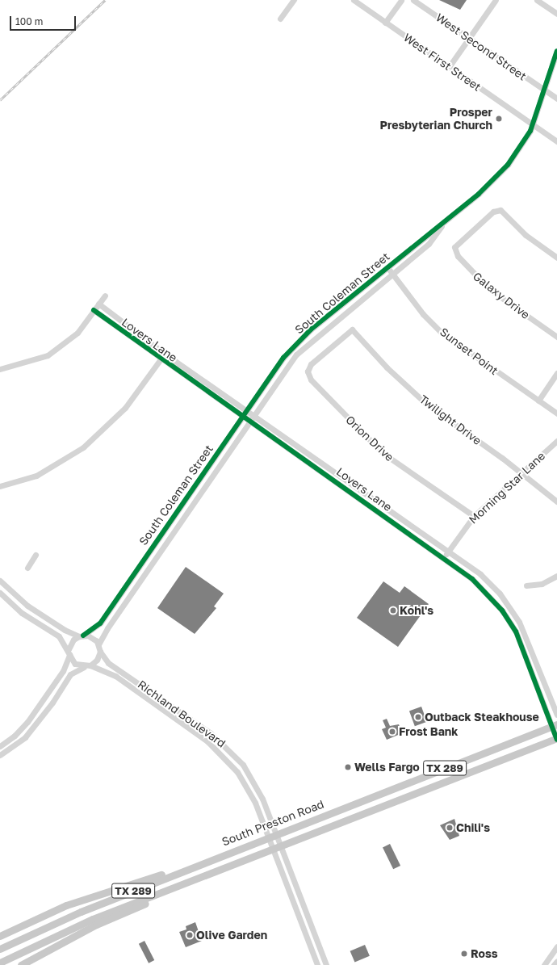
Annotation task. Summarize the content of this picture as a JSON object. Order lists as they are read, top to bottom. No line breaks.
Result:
{"streets":{"main road":["TX 289","South Preston Road"],"street":["West Second Street","West First Street","South Coleman Street","Galaxy Drive","Lovers Lane","Sunset Point","Twilight Drive","Orion Drive","Morning Star Lane","Richland Boulevard"]},"crossings":[["West Second Street","South Coleman Street"],["West First Street","South Coleman Street"],["South Coleman Street","Lovers Lane"],["South Coleman Street","Sunset Point"],["South Coleman Street","Richland Boulevard"],["Lovers Lane","Morning Star Lane"],["Lovers Lane","TX 289"],["Lovers Lane","South Preston Road"],["Twilight Drive","Orion Drive"],["Twilight Drive","Morning Star Lane"],["Orion Drive","Morning Star Lane"],["Richland Boulevard","TX 289"],["Richland Boulevard","South Preston Road"]],"places":["Prosper Presbyterian Church","Kohl's","Outback Steakhouse","Frost Bank","Wells Fargo","Chili's","Olive Garden","Ross"],"scale_bar":"100 m"}
